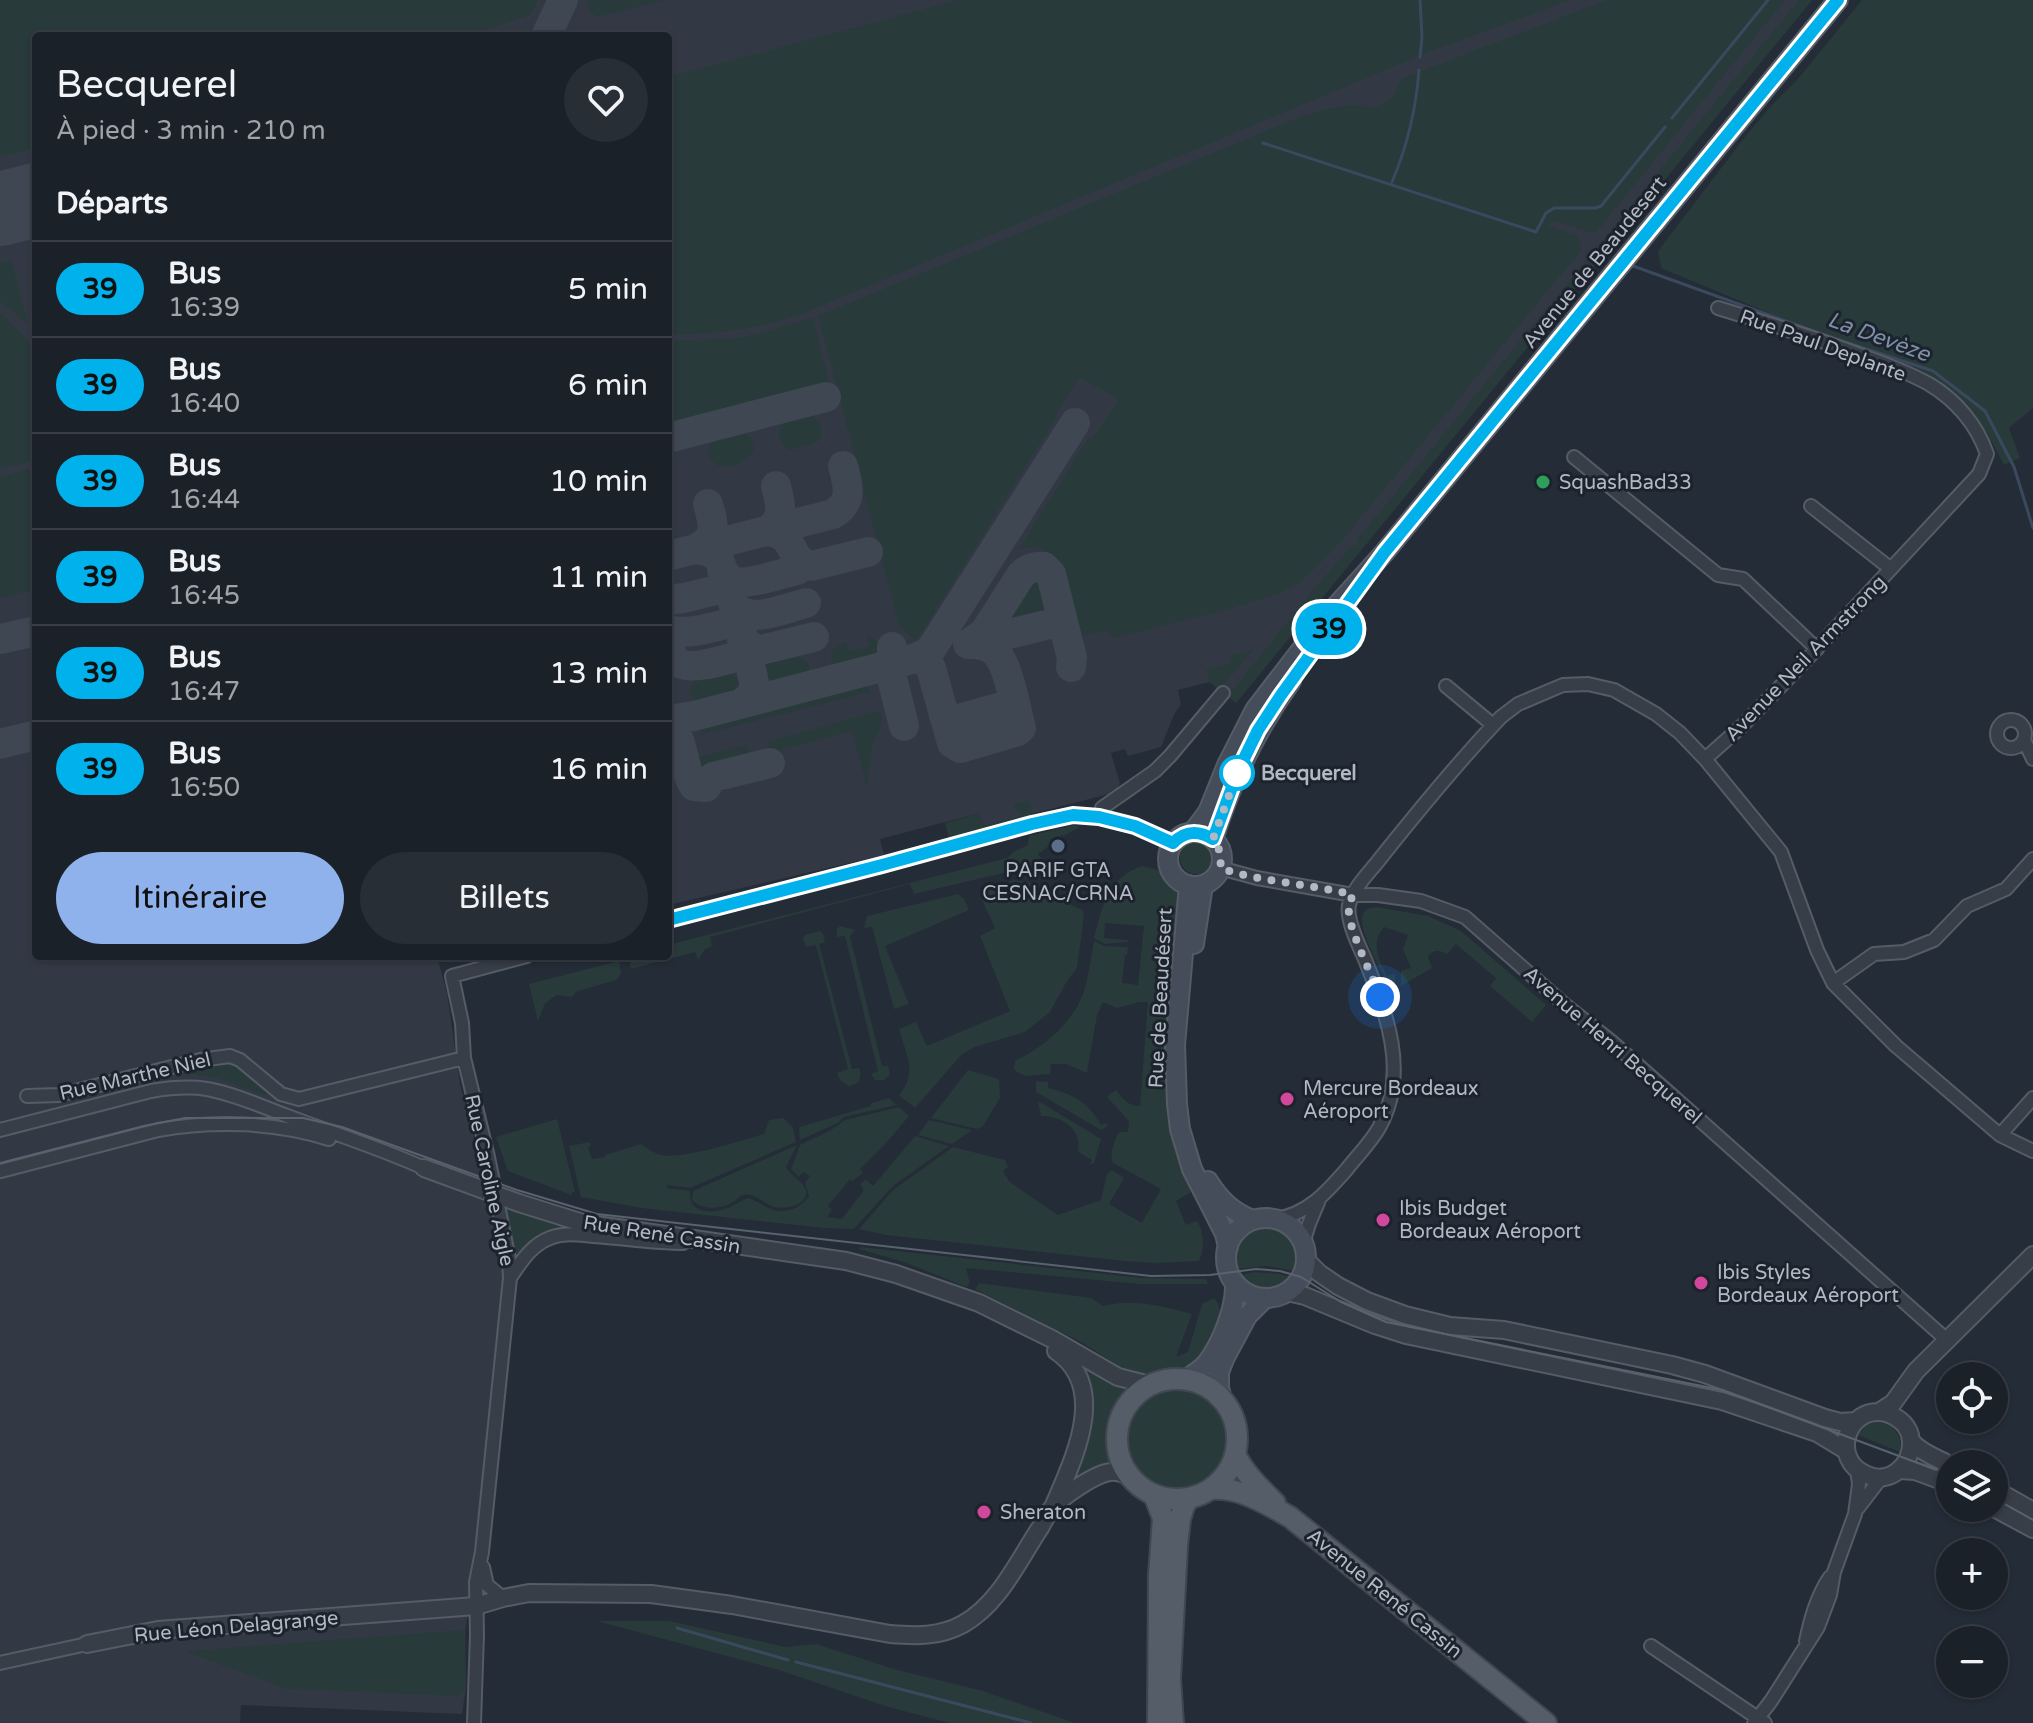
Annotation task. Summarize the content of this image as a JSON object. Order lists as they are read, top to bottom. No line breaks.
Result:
{"streets":{"main road":["Avenue de Beaudesert","Rue de Beaudésert","Avenue René Cassin"],"street":["Rue Paul Deplante","Avenue Neil Armstrong","Avenue Henri Becquerel","Rue Marthe Niel","Rue Caroline Aigle","Rue René Cassin","Rue Léon Delagrange"]},"crossings":[["Rue Paul Deplante","Avenue Neil Armstrong"],["Rue de Beaudésert","Avenue Henri Becquerel"],["Rue Marthe Niel","Rue Caroline Aigle"],["Rue Caroline Aigle","Rue René Cassin"],["Rue Caroline Aigle","Rue Léon Delagrange"],["Rue René Cassin","Avenue René Cassin"]],"water":["La Devèze"],"places":["SquashBad33","Becquerel","PARIF GTA CESNAC/CRNA","Mercure Bordeaux Aéroport","Ibis Budget Bordeaux Aéroport","Ibis Styles Bordeaux Aéroport","Sheraton"],"lines":["bus line 39"],"page":{"on_map":"39","heading":[["Becquerel","À pied · 3 min · 210 m"],"Départs"],"list":[{"mark":"39","name":"Bus","note":"16:39","value":"5 min"},{"mark":"39","name":"Bus","note":"16:40","value":"6 min"},{"mark":"39","name":"Bus","note":"16:44","value":"10 min"},{"mark":"39","name":"Bus","note":"16:45","value":"11 min"},{"mark":"39","name":"Bus","note":"16:47","value":"13 min"},{"mark":"39","name":"Bus","note":"16:50","value":"16 min"}],"buttons":["Itinéraire","Billets"],"map_buttons":["+","−"]}}
